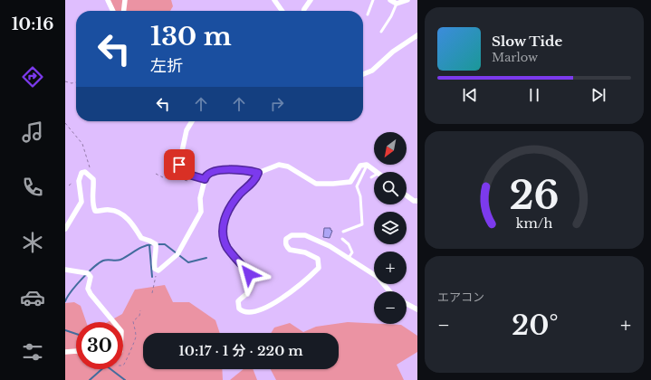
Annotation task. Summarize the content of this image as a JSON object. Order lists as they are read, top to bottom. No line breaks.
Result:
{"north":"bottom left","page":{"tabs":"10:16","turn":["130 m","左折"],"song":["Slow Tide","Marlow"],"map_buttons":["+","−"],"tile":"エアコン","heat":["−","20°","+"],"limit":"30","trip":"10:17 · 1 分 · 220 m","gauge":["26","km/h"]}}
